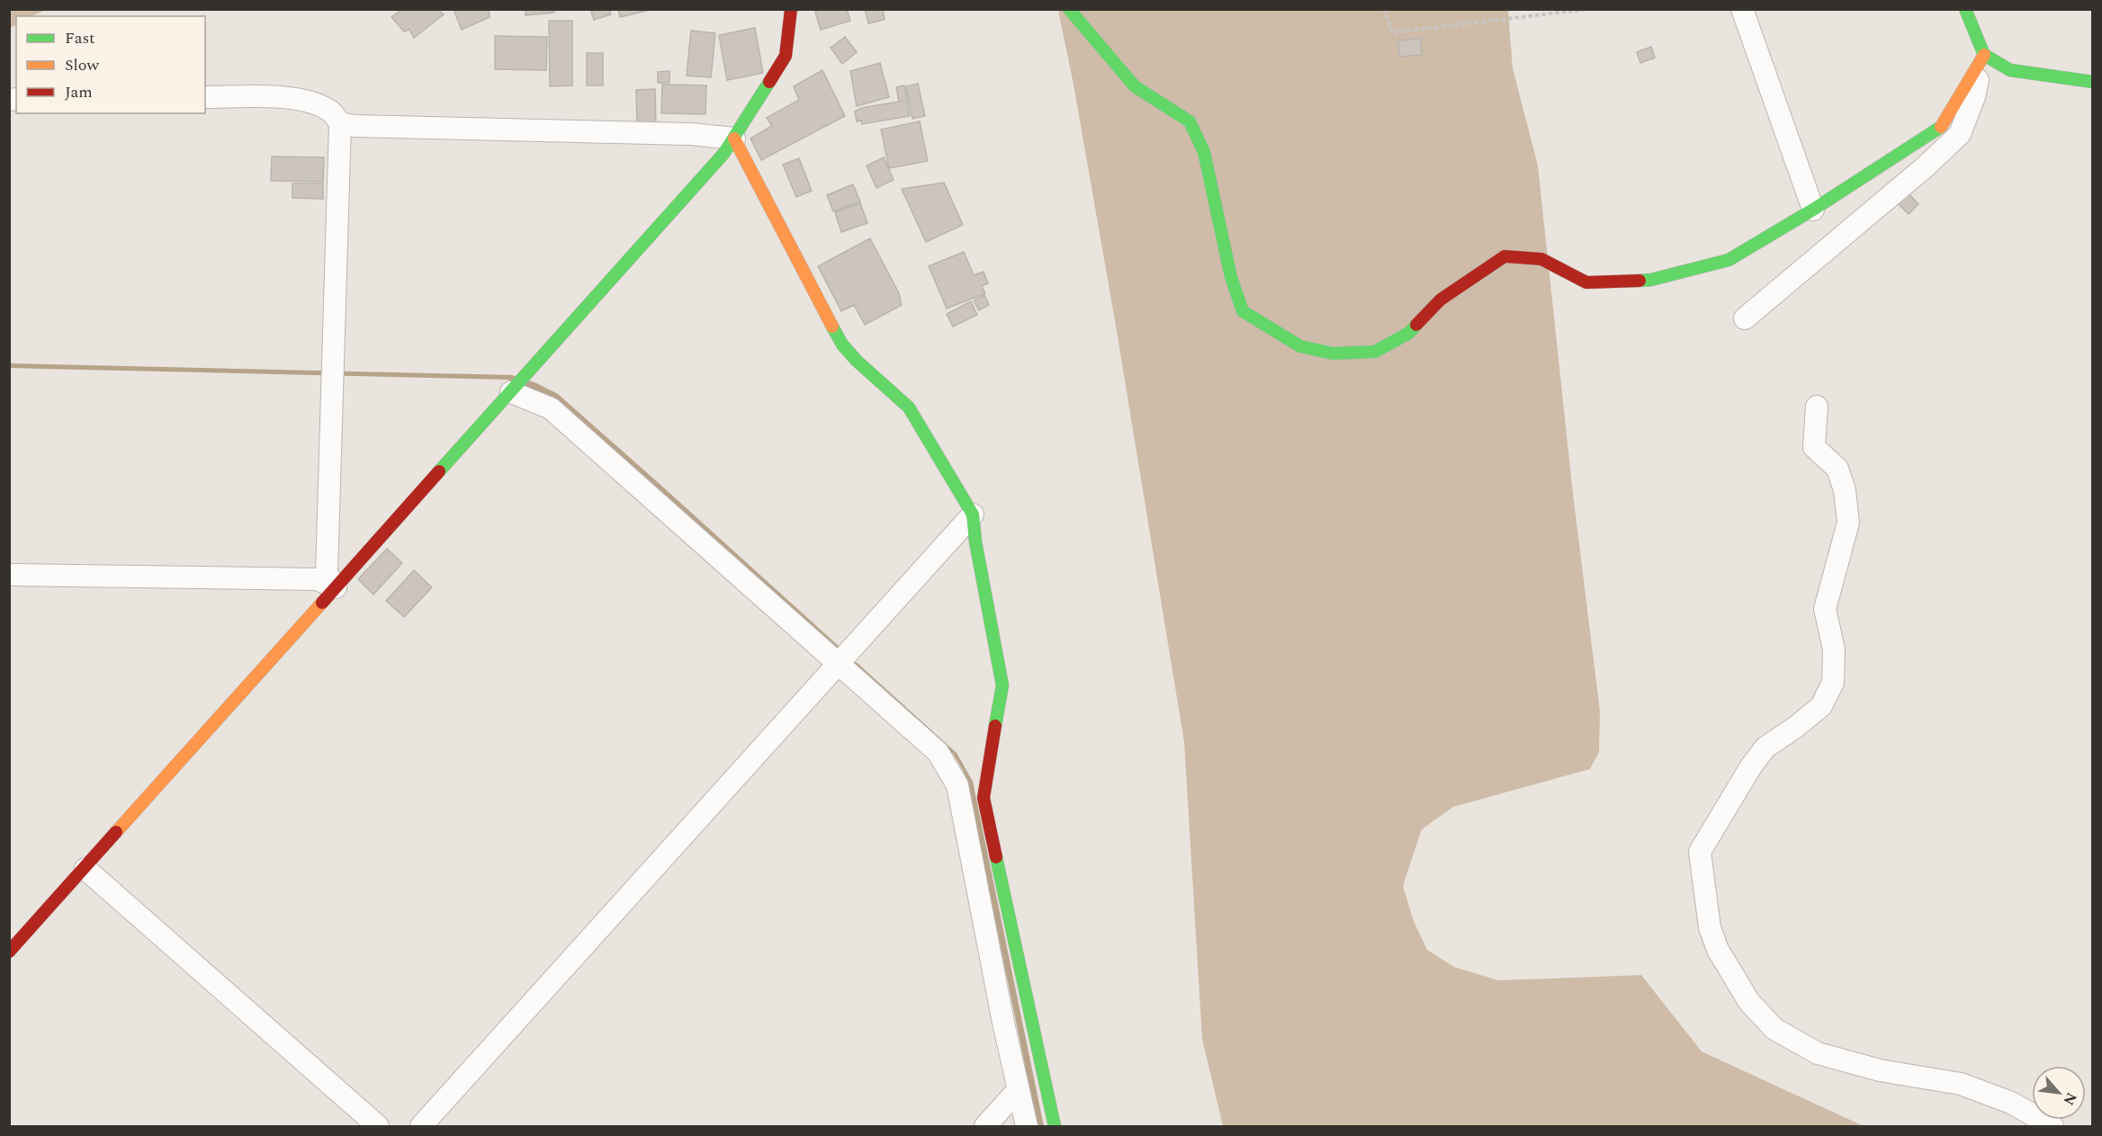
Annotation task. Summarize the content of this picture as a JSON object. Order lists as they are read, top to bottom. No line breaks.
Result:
{"legend":["Fast","Slow","Jam"],"north":"bottom right"}
